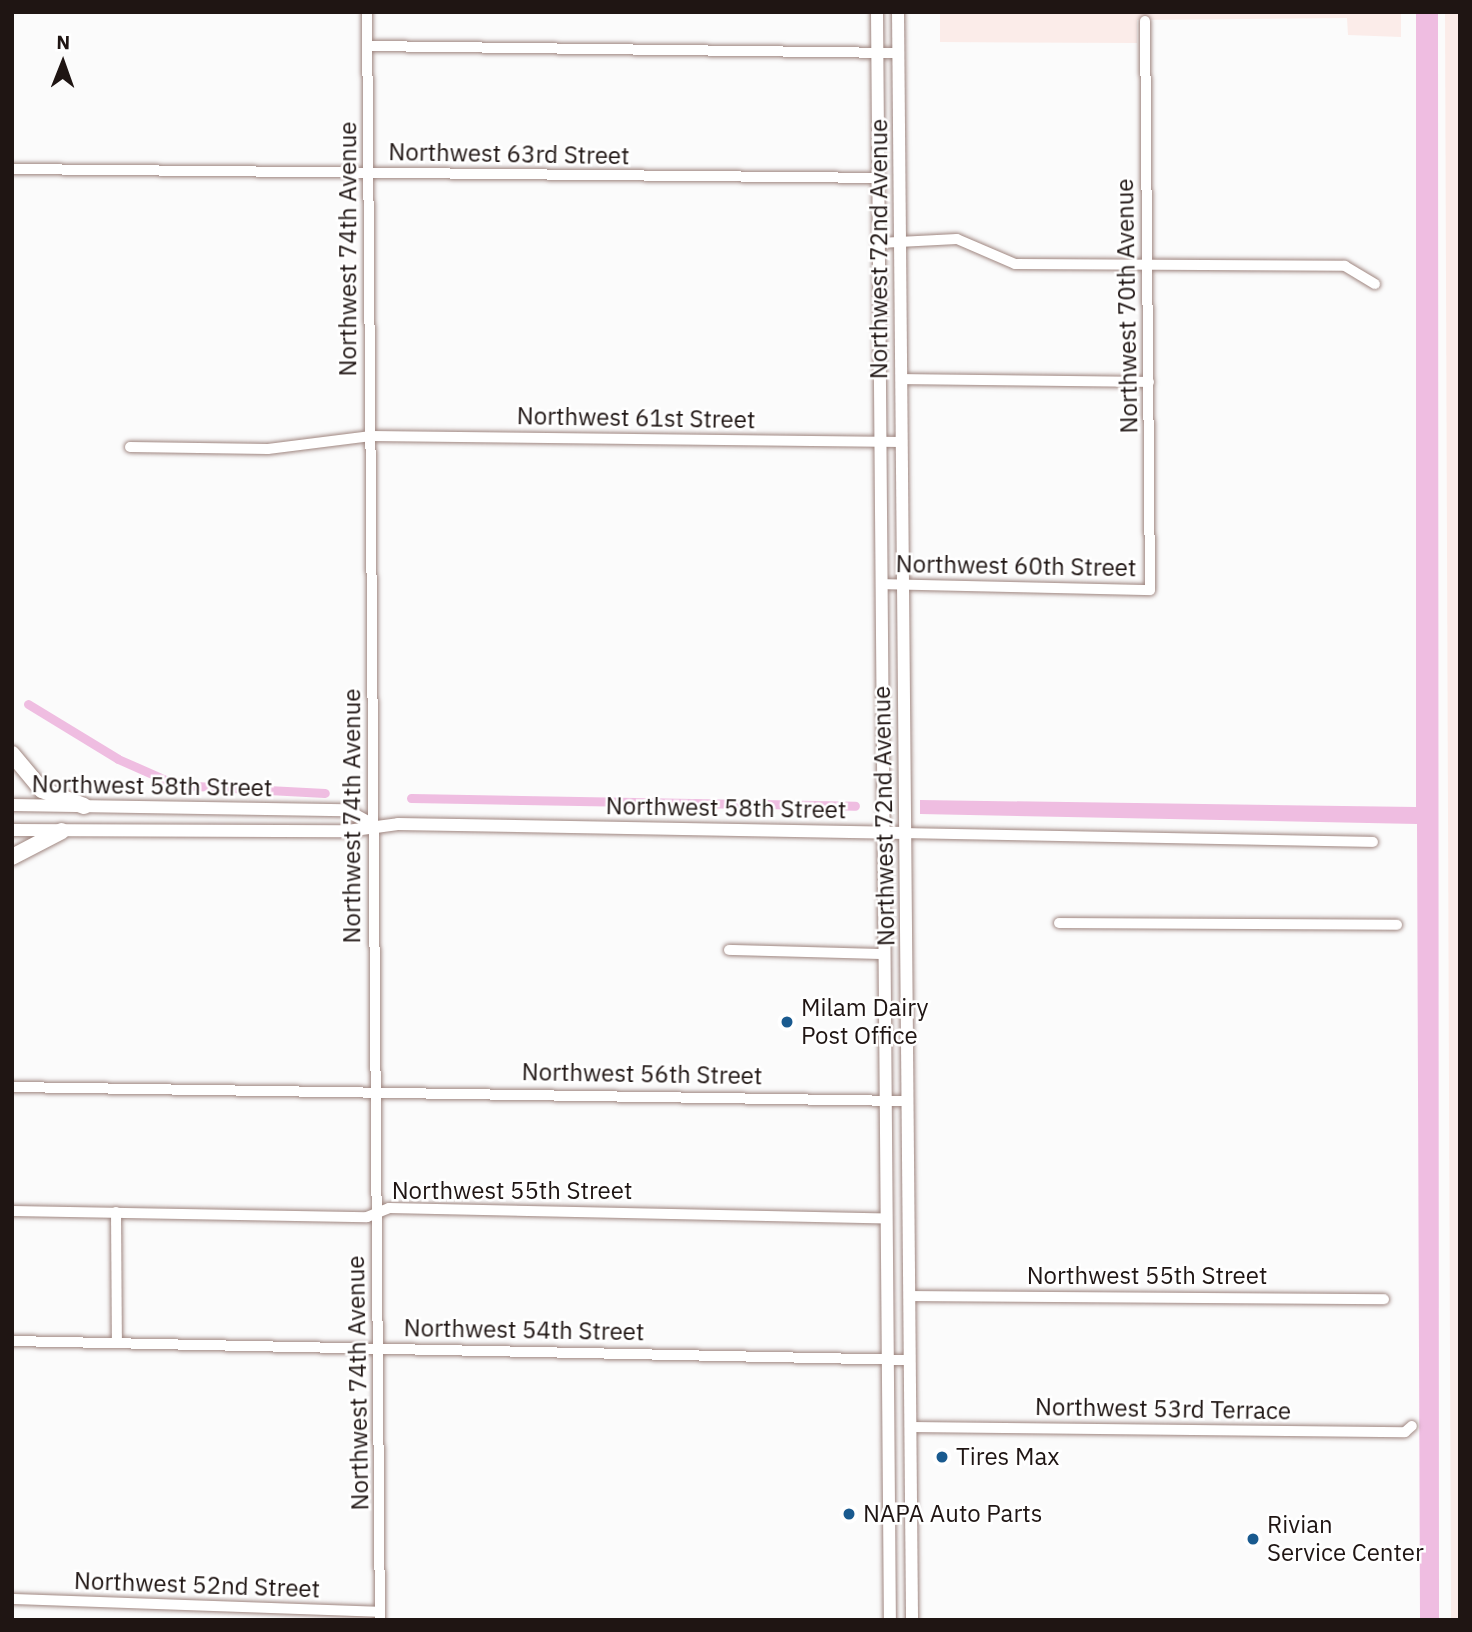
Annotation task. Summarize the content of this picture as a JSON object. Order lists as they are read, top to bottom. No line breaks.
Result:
{"streets":{"main road":["Northwest 72nd Avenue","Northwest 58th Street"],"street":["Northwest 63rd Street","Northwest 74th Avenue","Northwest 70th Avenue","Northwest 61st Street","Northwest 60th Street","Northwest 56th Street","Northwest 55th Street","Northwest 54th Street","Northwest 53rd Terrace","Northwest 52nd Street"]},"crossings":[["Northwest 63rd Street","Northwest 74th Avenue"],["Northwest 63rd Street","Northwest 72nd Avenue"],["Northwest 74th Avenue","Northwest 61st Street"],["Northwest 74th Avenue","Northwest 58th Street"],["Northwest 74th Avenue","Northwest 56th Street"],["Northwest 74th Avenue","Northwest 55th Street"],["Northwest 74th Avenue","Northwest 54th Street"],["Northwest 74th Avenue","Northwest 52nd Street"],["Northwest 72nd Avenue","Northwest 61st Street"],["Northwest 72nd Avenue","Northwest 60th Street"],["Northwest 72nd Avenue","Northwest 58th Street"],["Northwest 72nd Avenue","Northwest 56th Street"],["Northwest 72nd Avenue","Northwest 55th Street"],["Northwest 72nd Avenue","Northwest 54th Street"],["Northwest 72nd Avenue","Northwest 53rd Terrace"],["Northwest 70th Avenue","Northwest 60th Street"]],"places":["Milam Dairy Post Office","Tires Max","NAPA Auto Parts","Rivian Service Center"],"north":"top"}
